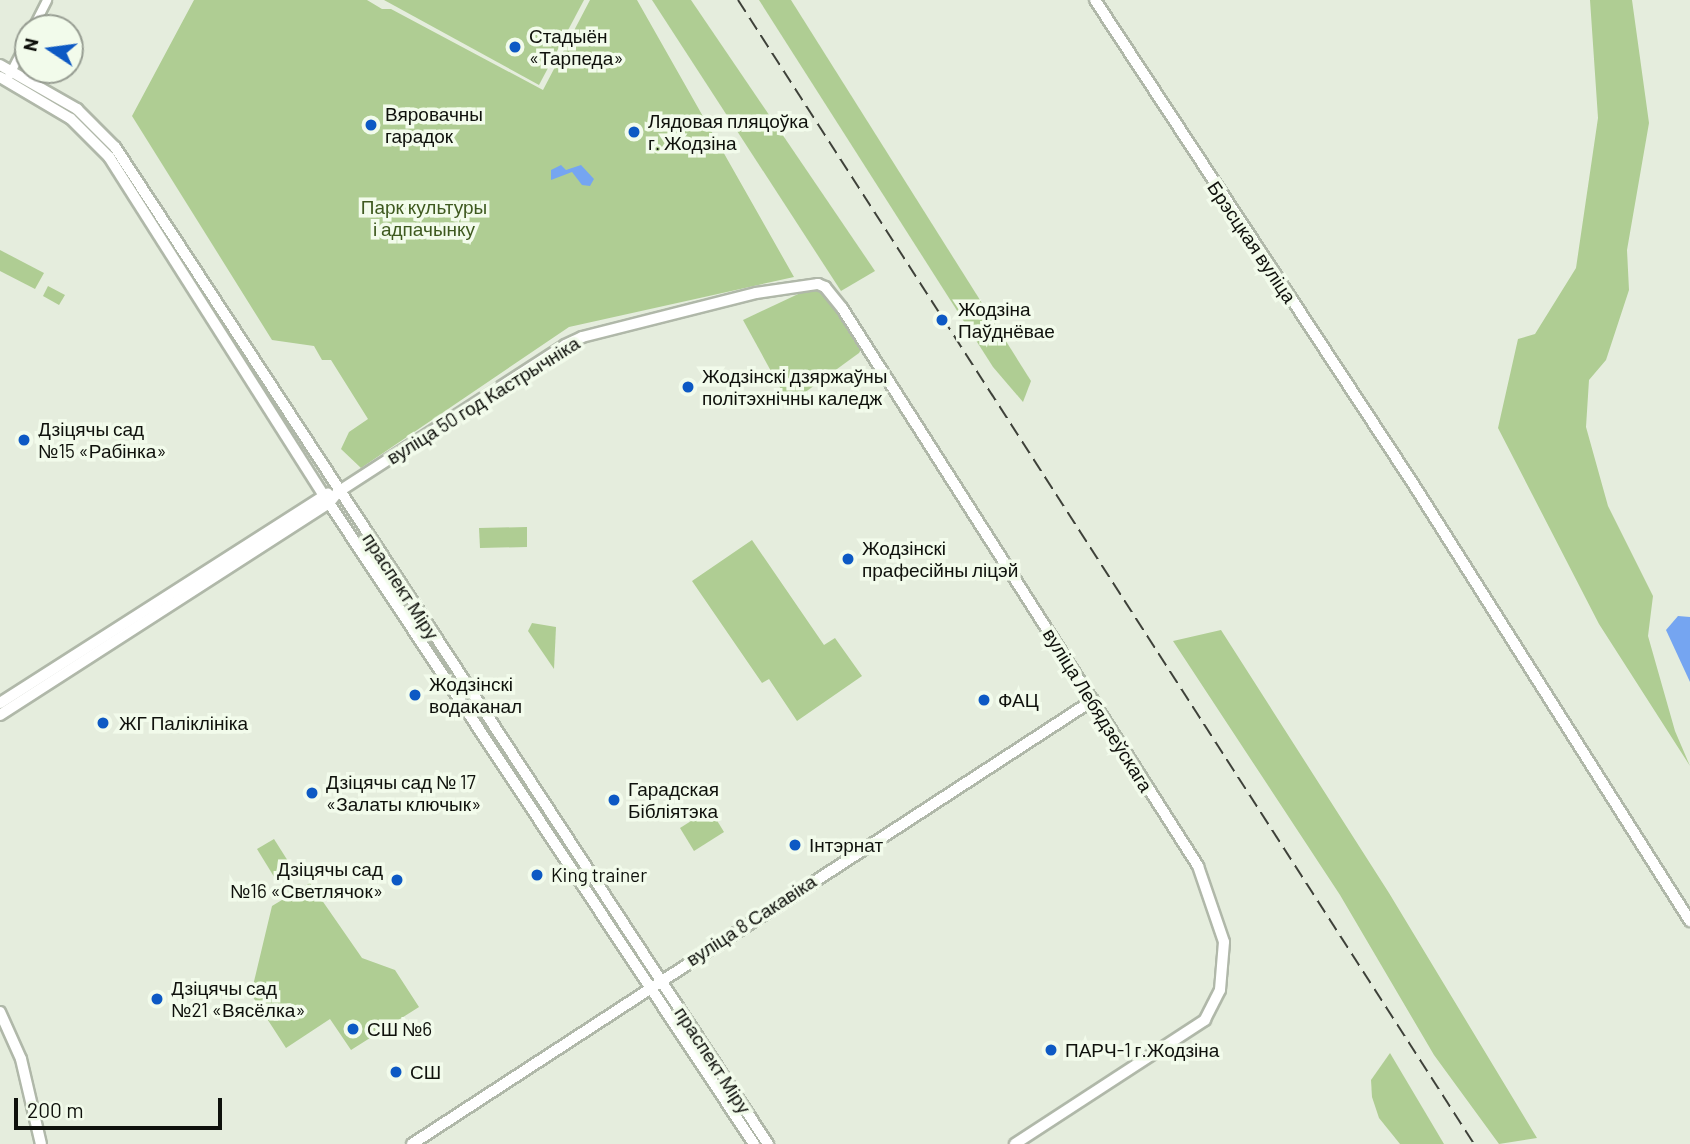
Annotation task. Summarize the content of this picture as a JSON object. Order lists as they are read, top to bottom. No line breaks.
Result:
{"streets":{"main road":["Брэсцкая вуліца","вуліца 50 год Кастрычніка","праспект Міру","вуліца Лебядзеўскага","вуліца 8 Сакавіка"]},"crossings":[["вуліца 50 год Кастрычніка","праспект Міру"],["вуліца 50 год Кастрычніка","вуліца Лебядзеўскага"],["праспект Міру","вуліца 8 Сакавіка"],["вуліца Лебядзеўскага","вуліца 8 Сакавіка"]],"parks":["Парк культуры і адпачынку"],"places":["Стадыён «Тарпеда»","Вяровачны гарадок","Лядовая пляцоўка г. Жодзіна","Жодзіна Паўднёвае","Жодзінскі дзяржаўны політэхнічны каледж","Дзіцячы сад №15 «Рабінка»","Жодзінскі прафесійны ліцэй","Жодзінскі водаканал","ФАЦ","ЖГ Паліклініка","Дзіцячы сад № 17 «Залаты ключык»","Гарадская Бібліятэка","Інтэрнат","King trainer","Дзіцячы сад №16 «Светлячок»","Дзіцячы сад №21 «Вясёлка»","СШ №6","ПАРЧ-1 г.Жодзіна","СШ"],"scale_bar":"200 m","north":"left"}
